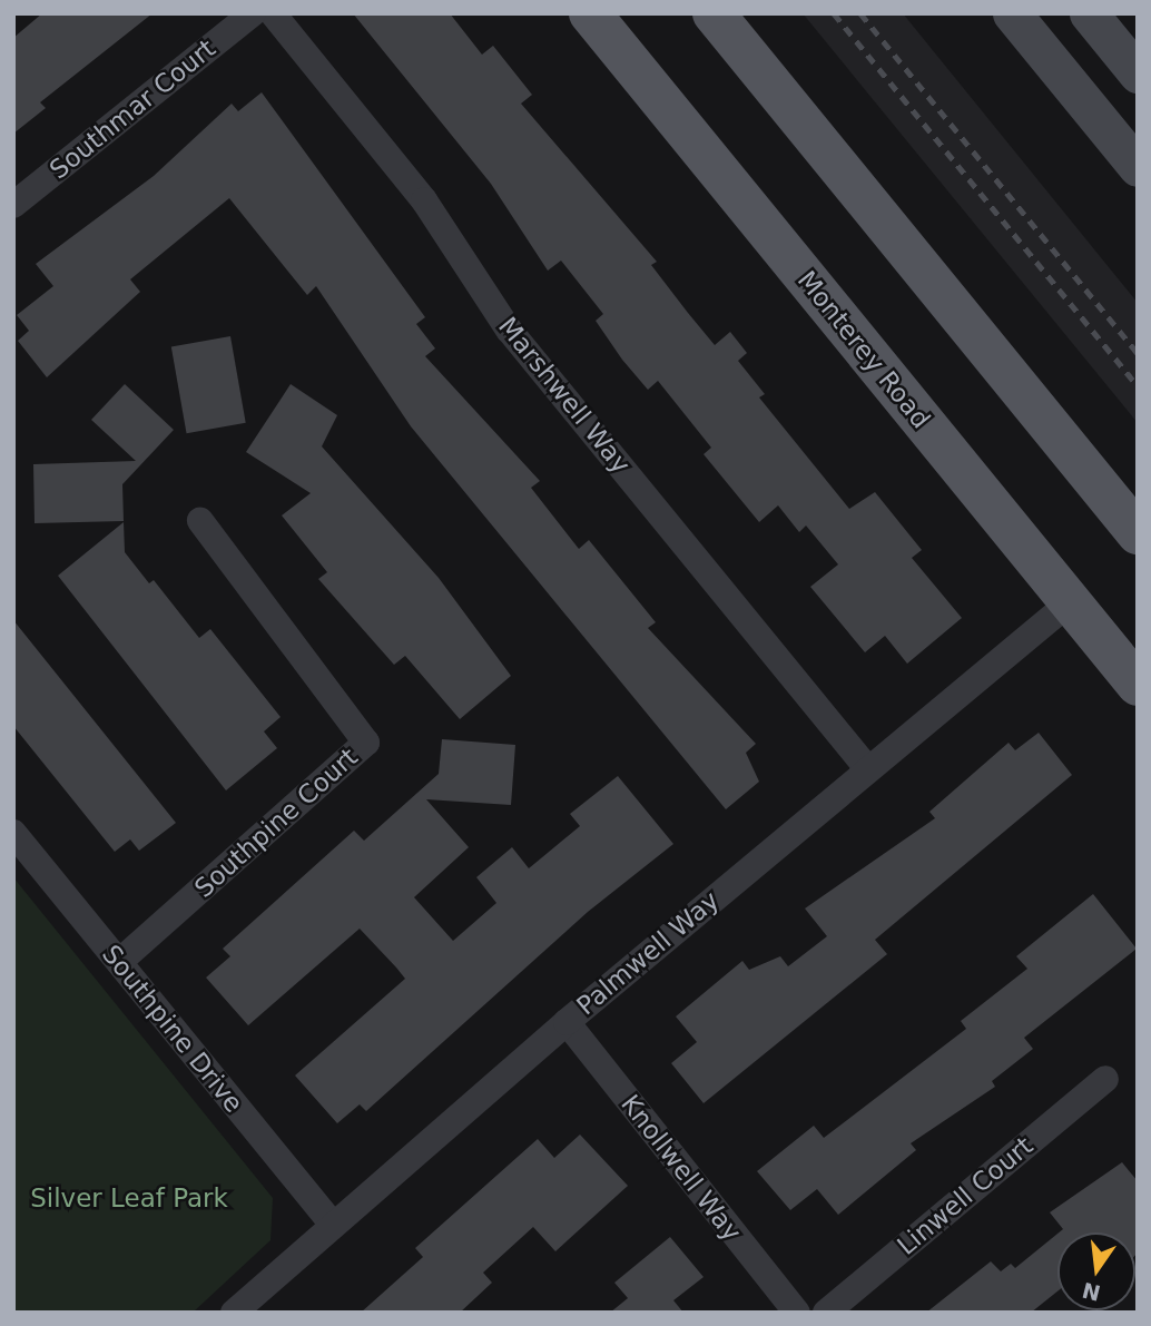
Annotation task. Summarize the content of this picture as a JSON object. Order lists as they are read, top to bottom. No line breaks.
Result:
{"streets":{"main road":["Monterey Road"],"street":["Southmar Court","Marshwell Way","Southpine Court","Palmwell Way","Southpine Drive","Knollwell Way","Linwell Court"]},"crossings":[["Monterey Road","Palmwell Way"],["Marshwell Way","Palmwell Way"],["Southpine Court","Southpine Drive"],["Palmwell Way","Southpine Drive"],["Palmwell Way","Knollwell Way"]],"parks":["Silver Leaf Park"],"north":"bottom"}
